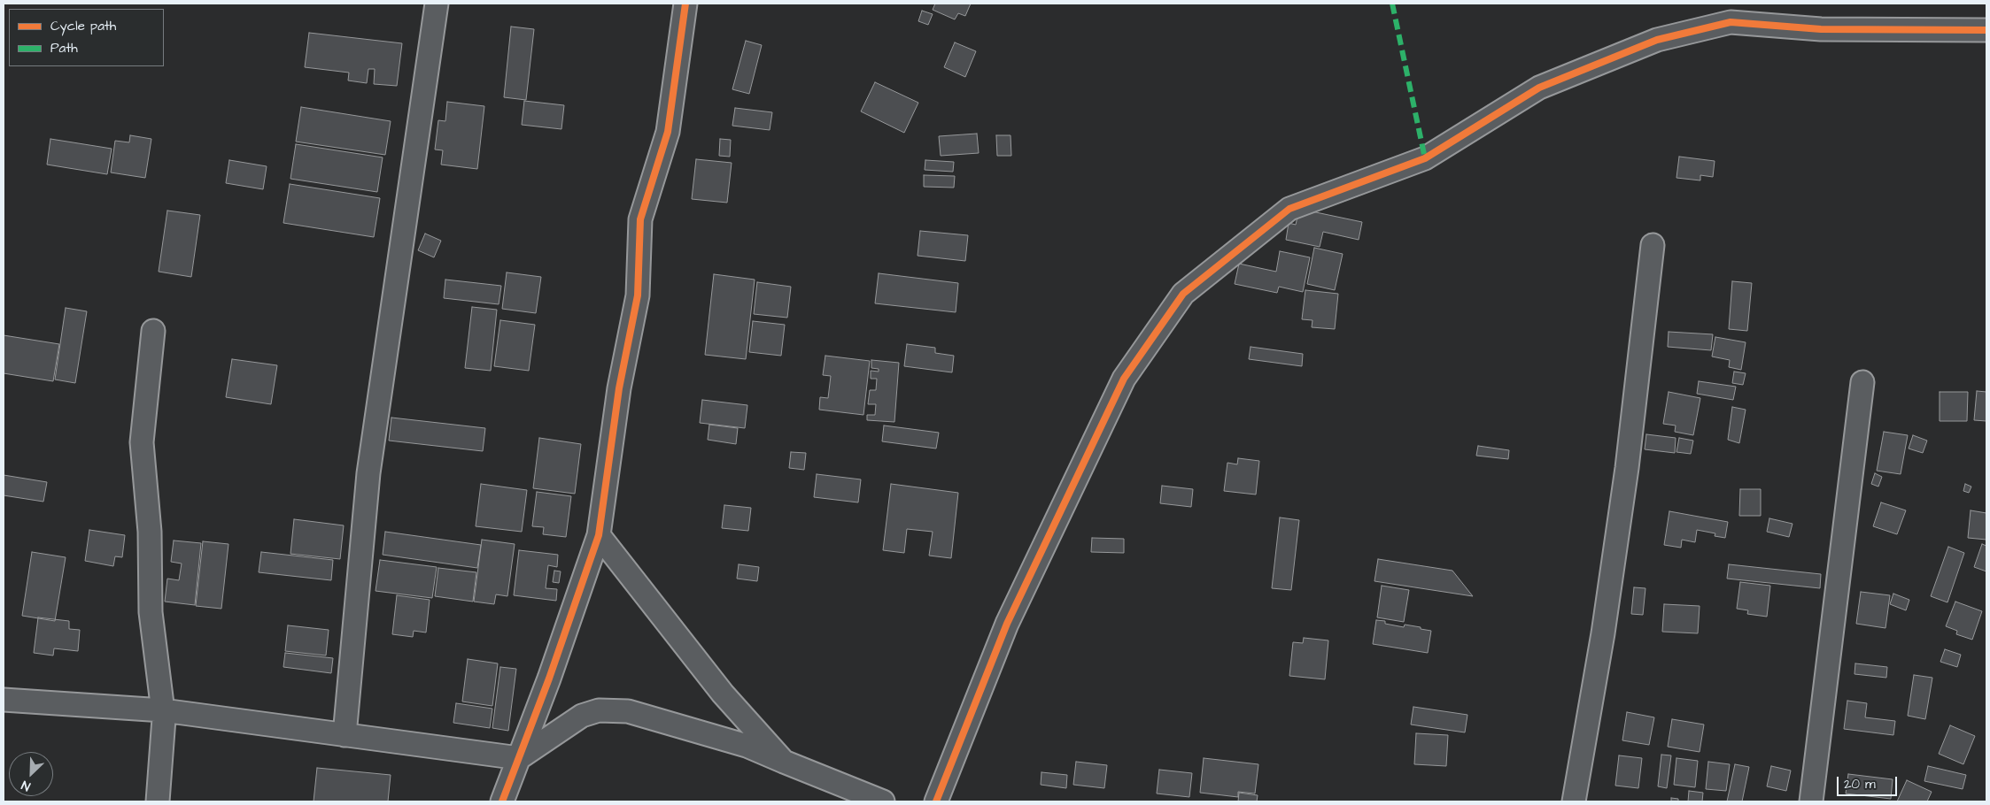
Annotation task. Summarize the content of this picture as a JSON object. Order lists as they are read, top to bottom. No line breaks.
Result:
{"legend":["Cycle path","Path"],"scale_bar":"20 m","north":"bottom left"}
